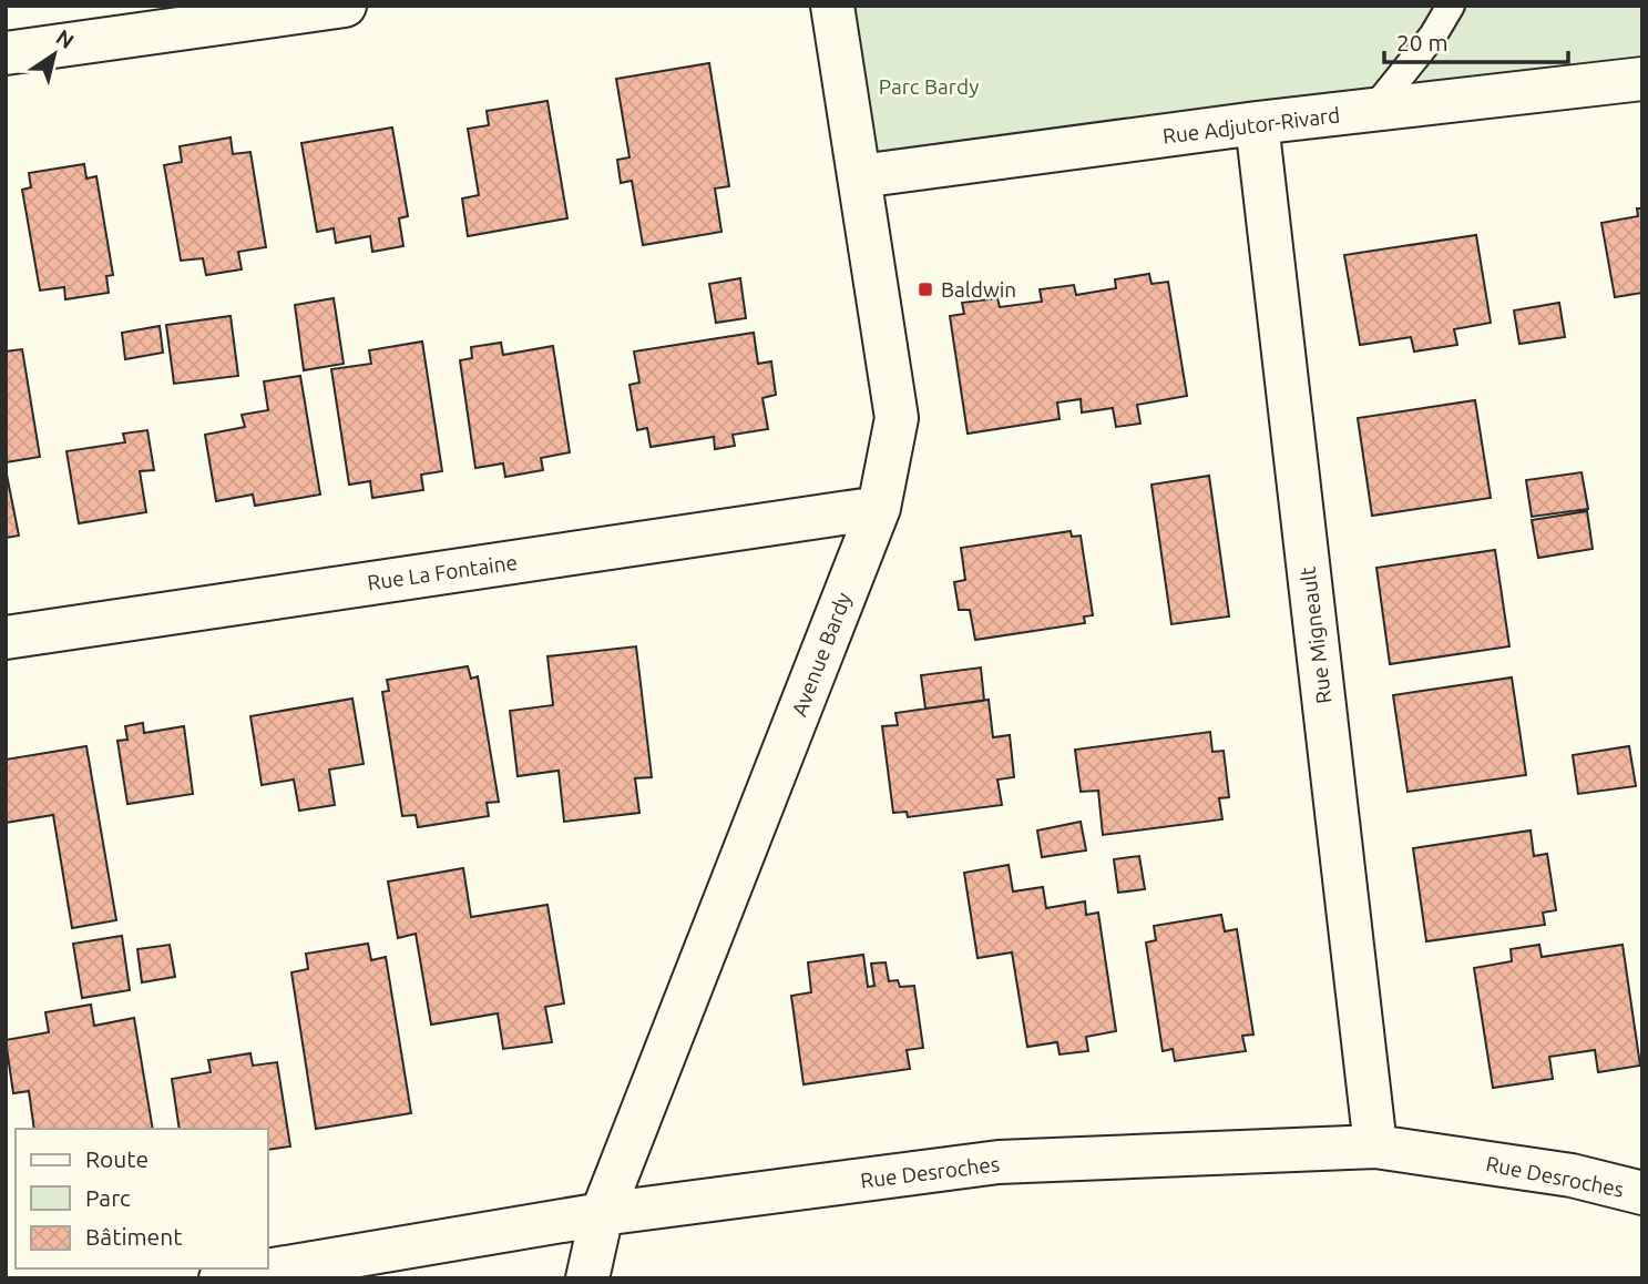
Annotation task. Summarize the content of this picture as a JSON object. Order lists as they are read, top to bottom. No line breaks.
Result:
{"streets":{"street":["Rue Adjutor-Rivard","Rue La Fontaine","Rue Migneault","Avenue Bardy","Rue Desroches"]},"crossings":[["Rue Adjutor-Rivard","Rue Migneault"],["Rue Adjutor-Rivard","Avenue Bardy"],["Rue La Fontaine","Avenue Bardy"],["Rue Migneault","Rue Desroches"],["Avenue Bardy","Rue Desroches"]],"parks":["Parc Bardy"],"places":{"transit":["Baldwin"]},"legend":["Route","Parc","Bâtiment"],"scale_bar":"20 m","north":"top right"}
